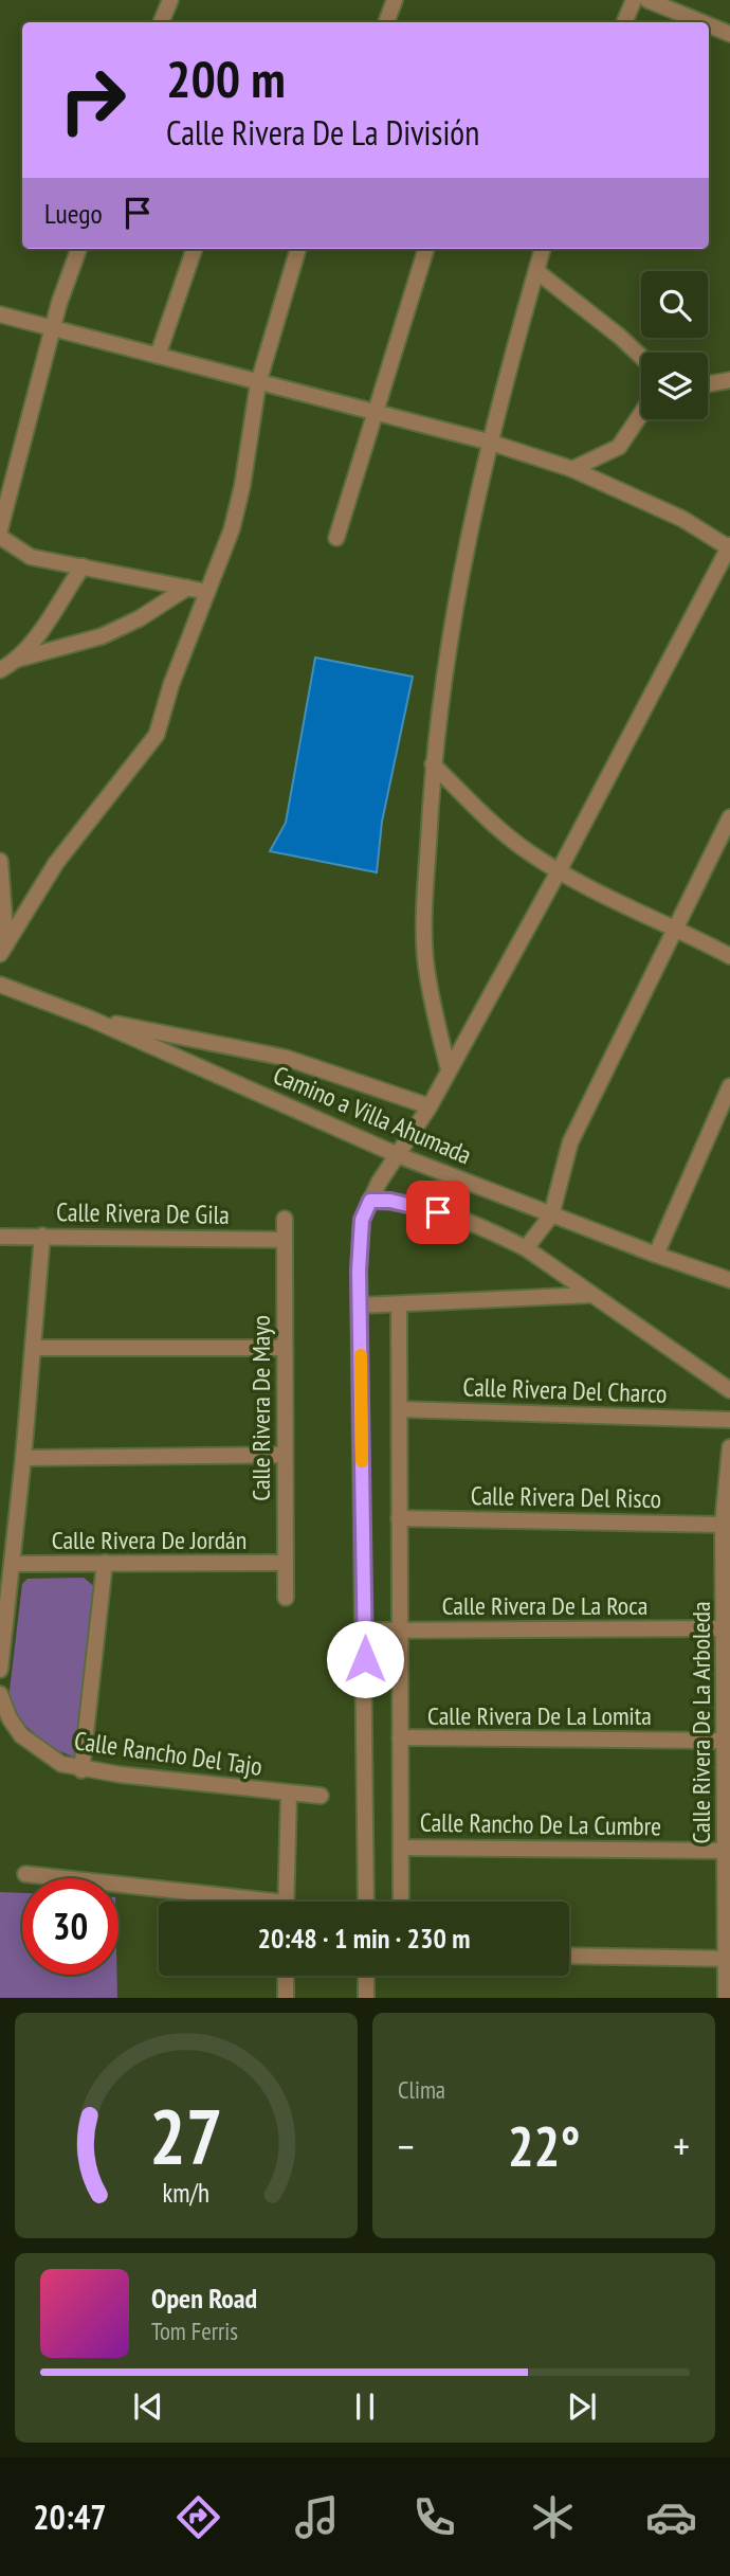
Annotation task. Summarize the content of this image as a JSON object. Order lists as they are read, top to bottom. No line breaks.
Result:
{"streets":{"street":["Camino a Villa Ahumada","Calle Rivera De Gila","Calle Rivera Del Charco","Calle Rivera De Mayo","Calle Rivera Del Risco","Calle Rivera De Jordán","Calle Rivera De La Roca","Calle Rivera De La Lomita","Calle Rivera De La Arboleda","Calle Rancho Del Tajo","Calle Rancho De La Cumbre"]},"crossings":[["Calle Rivera De Gila","Calle Rivera De Mayo"],["Calle Rivera De Mayo","Calle Rivera De Jordán"],["Calle Rivera Del Risco","Calle Rivera De La Arboleda"],["Calle Rivera De La Roca","Calle Rivera De La Arboleda"],["Calle Rivera De La Lomita","Calle Rivera De La Arboleda"],["Calle Rivera De La Arboleda","Calle Rancho De La Cumbre"]],"page":{"turn":["200 m","Calle Rivera De La División"],"then":"Luego","limit":"30","trip":"20:48 · 1 min · 230 m","tile":"Clima","heat":["−","22°","+"],"song":["Open Road","Tom Ferris"],"tabs":"20:47","gauge":["27","km/h"]}}
